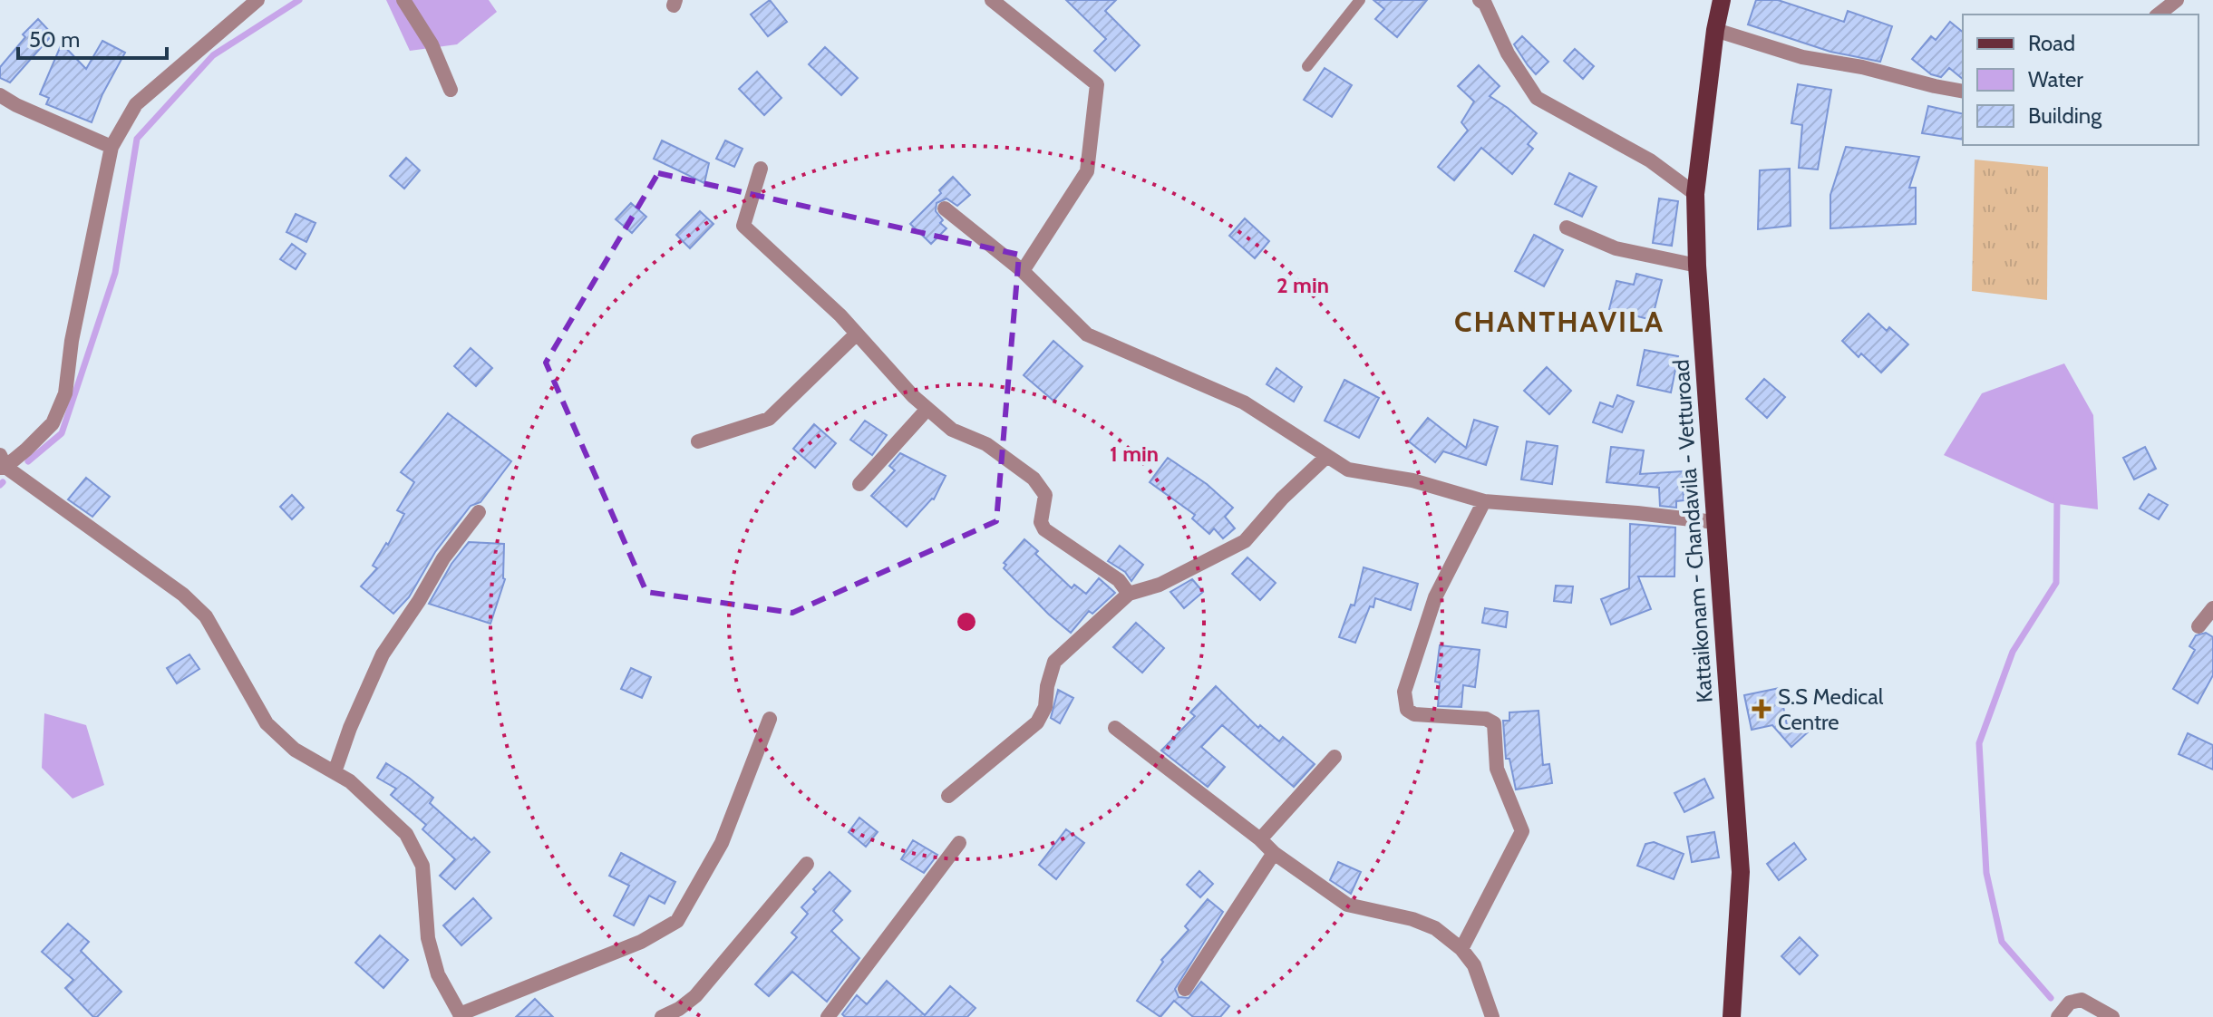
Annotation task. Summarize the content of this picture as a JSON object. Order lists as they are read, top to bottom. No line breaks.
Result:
{"streets":{"main road":["Kattaikonam - Chandavila - Vetturoad"]},"districts":["CHANTHAVILA"],"places":{"health":["S.S Medical Centre"]},"legend":["Road","Water","Building"],"scale_bar":"50 m","rings":["2 min","1 min"]}
